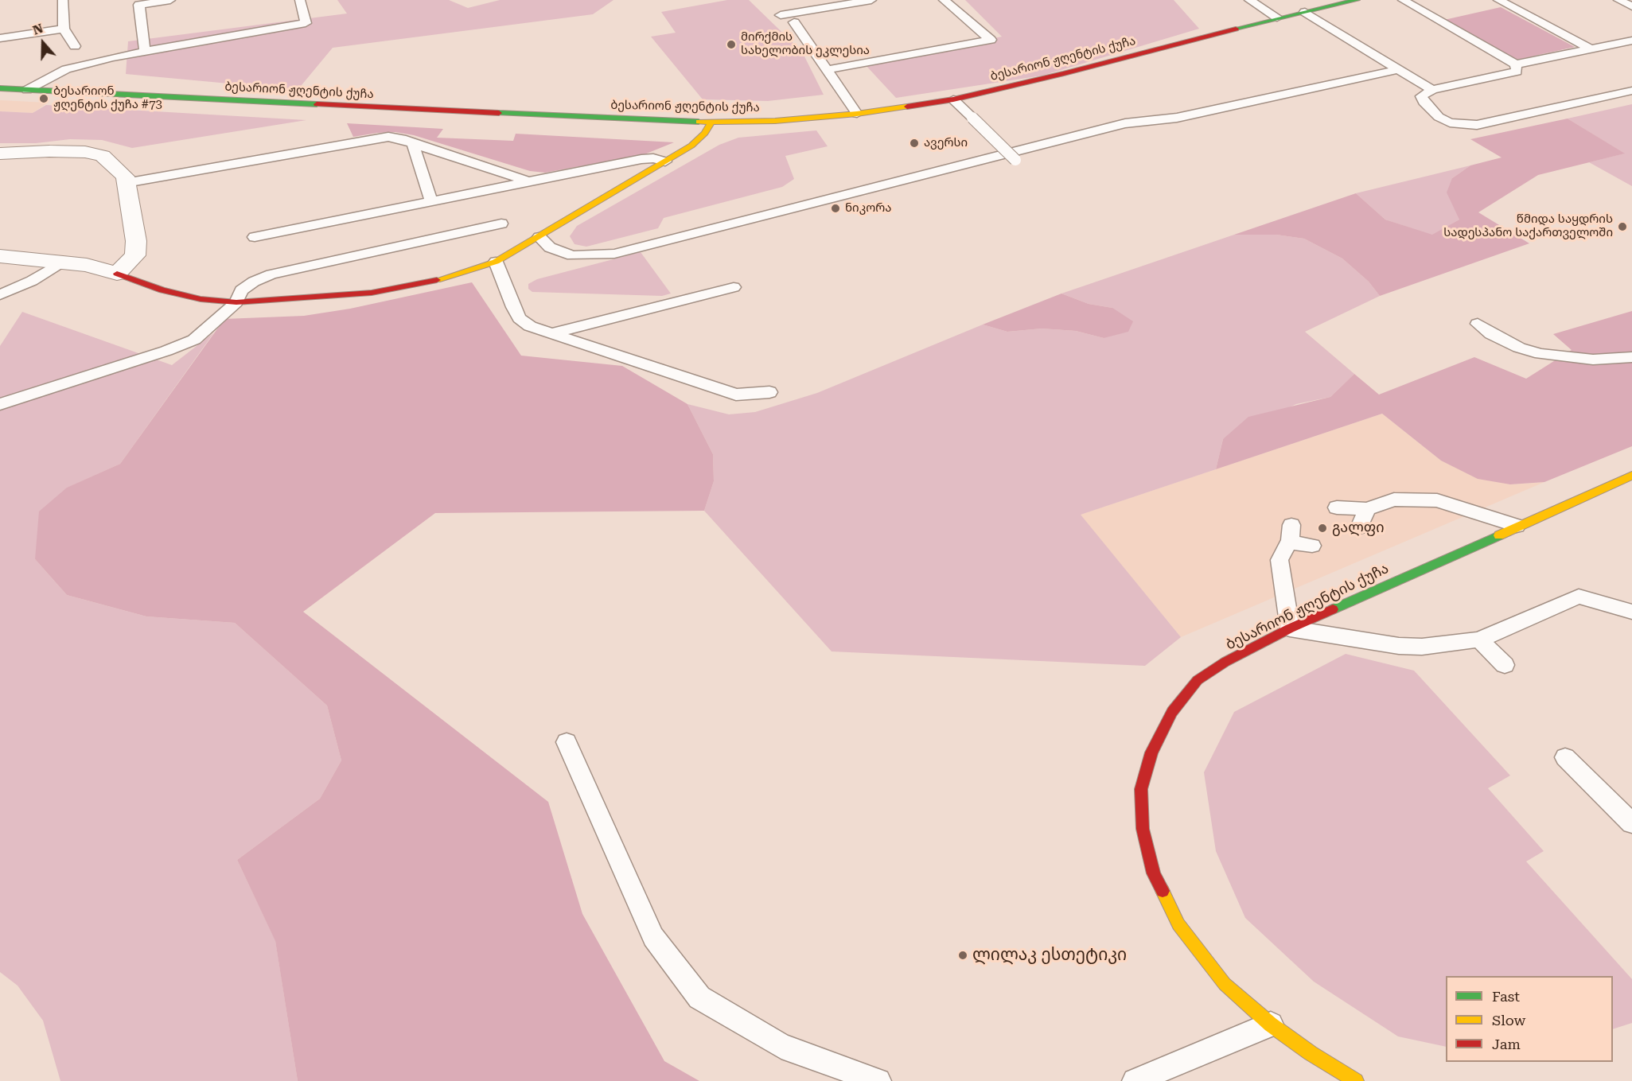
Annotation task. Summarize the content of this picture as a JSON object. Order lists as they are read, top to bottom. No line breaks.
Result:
{"streets":{"main road":["ბესარიონ ჟღენტის ქუჩა"]},"places":["მირქმის სახელობის ეკლესია","ბესარიონ ჟღენტის ქუჩა #73","ავერსი","ნიკორა","წმიდა საყდრის სადესპანო საქართველოში","გალფი","ლილაკ ესთეტიკი"],"legend":["Fast","Slow","Jam"],"north":"top"}
